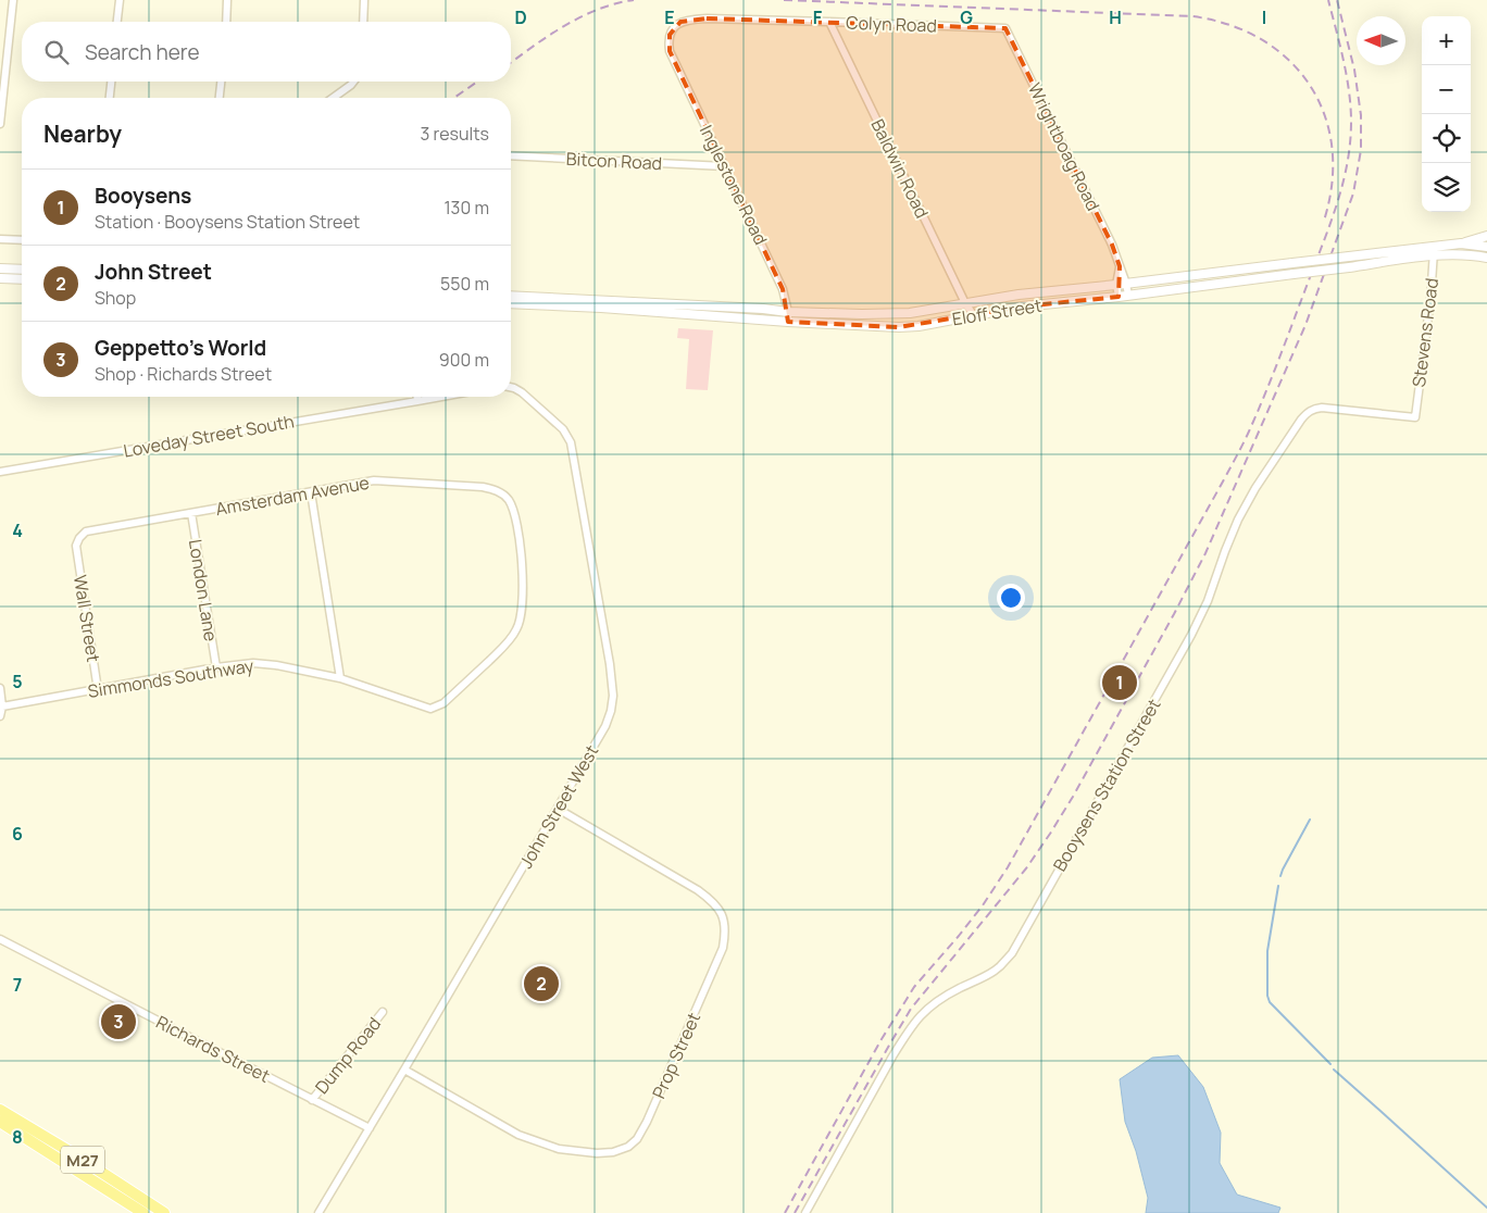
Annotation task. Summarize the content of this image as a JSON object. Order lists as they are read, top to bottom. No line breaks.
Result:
{"streets":{"main road":["M27"],"street":["Colyn Road","Wrightboag Road","Bitcon Road","Baldwin Road","Inglestone Road","Eloff Street","Stevens Road","Loveday Street South","Amsterdam Avenue","London Lane","Wall Street","Simmonds Southway","Booysens Station Street","John Street West","Richards Street","Dump Road","Prop Street"]},"crossings":[["Colyn Road","Wrightboag Road"],["Colyn Road","Baldwin Road"],["Colyn Road","Inglestone Road"],["Wrightboag Road","Eloff Street"],["Bitcon Road","Inglestone Road"],["Baldwin Road","Eloff Street"],["Inglestone Road","Eloff Street"],["Eloff Street","Stevens Road"],["Stevens Road","Booysens Station Street"],["Amsterdam Avenue","London Lane"],["Amsterdam Avenue","Wall Street"],["Amsterdam Avenue","Simmonds Southway"],["London Lane","Simmonds Southway"],["Wall Street","Simmonds Southway"],["John Street West","Richards Street"],["John Street West","Prop Street"],["Richards Street","Dump Road"]],"north":"left","page":{"map_buttons":["+","−"],"search":"Search here","heading":["Nearby","3 results"],"list":[{"mark":"1","name":"Booysens","note":"Station · Booysens Station Street","value":"130 m"},{"mark":"2","name":"John Street","note":"Shop","value":"550 m"},{"mark":"3","name":"Geppetto's World","note":"Shop · Richards Street","value":"900 m"}],"pins":["1","2","3"]},"grid":{"columns":["D","E","F","G","H","I"],"rows":["4","5","6","7","8"]}}
